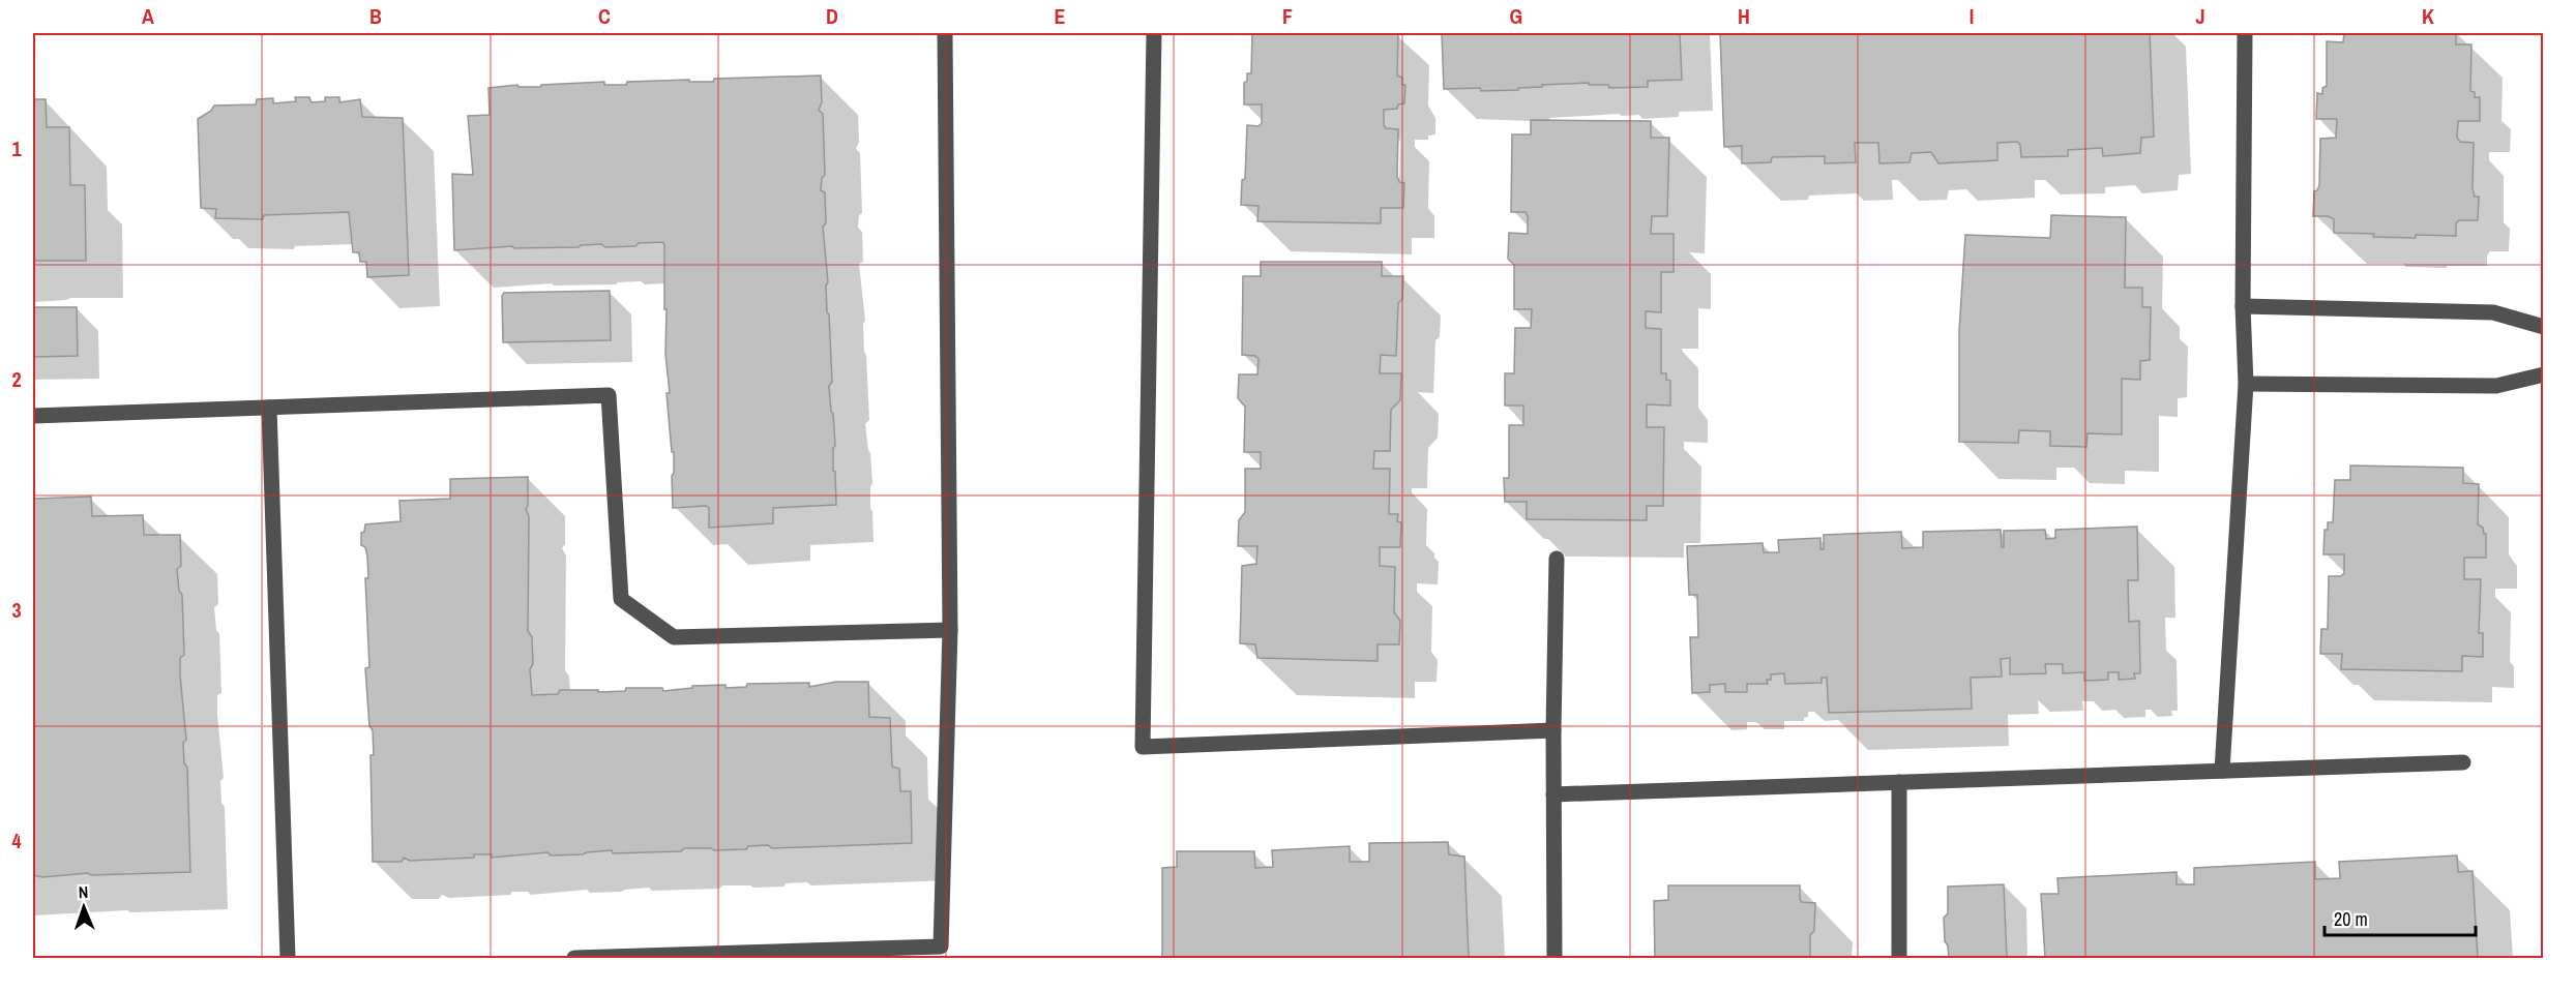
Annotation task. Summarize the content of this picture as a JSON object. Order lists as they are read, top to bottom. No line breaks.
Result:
{"scale_bar":"20 m","north":"top","grid":{"columns":["A","B","C","D","E","F","G","H","I","J","K"],"rows":["1","2","3","4"]}}
